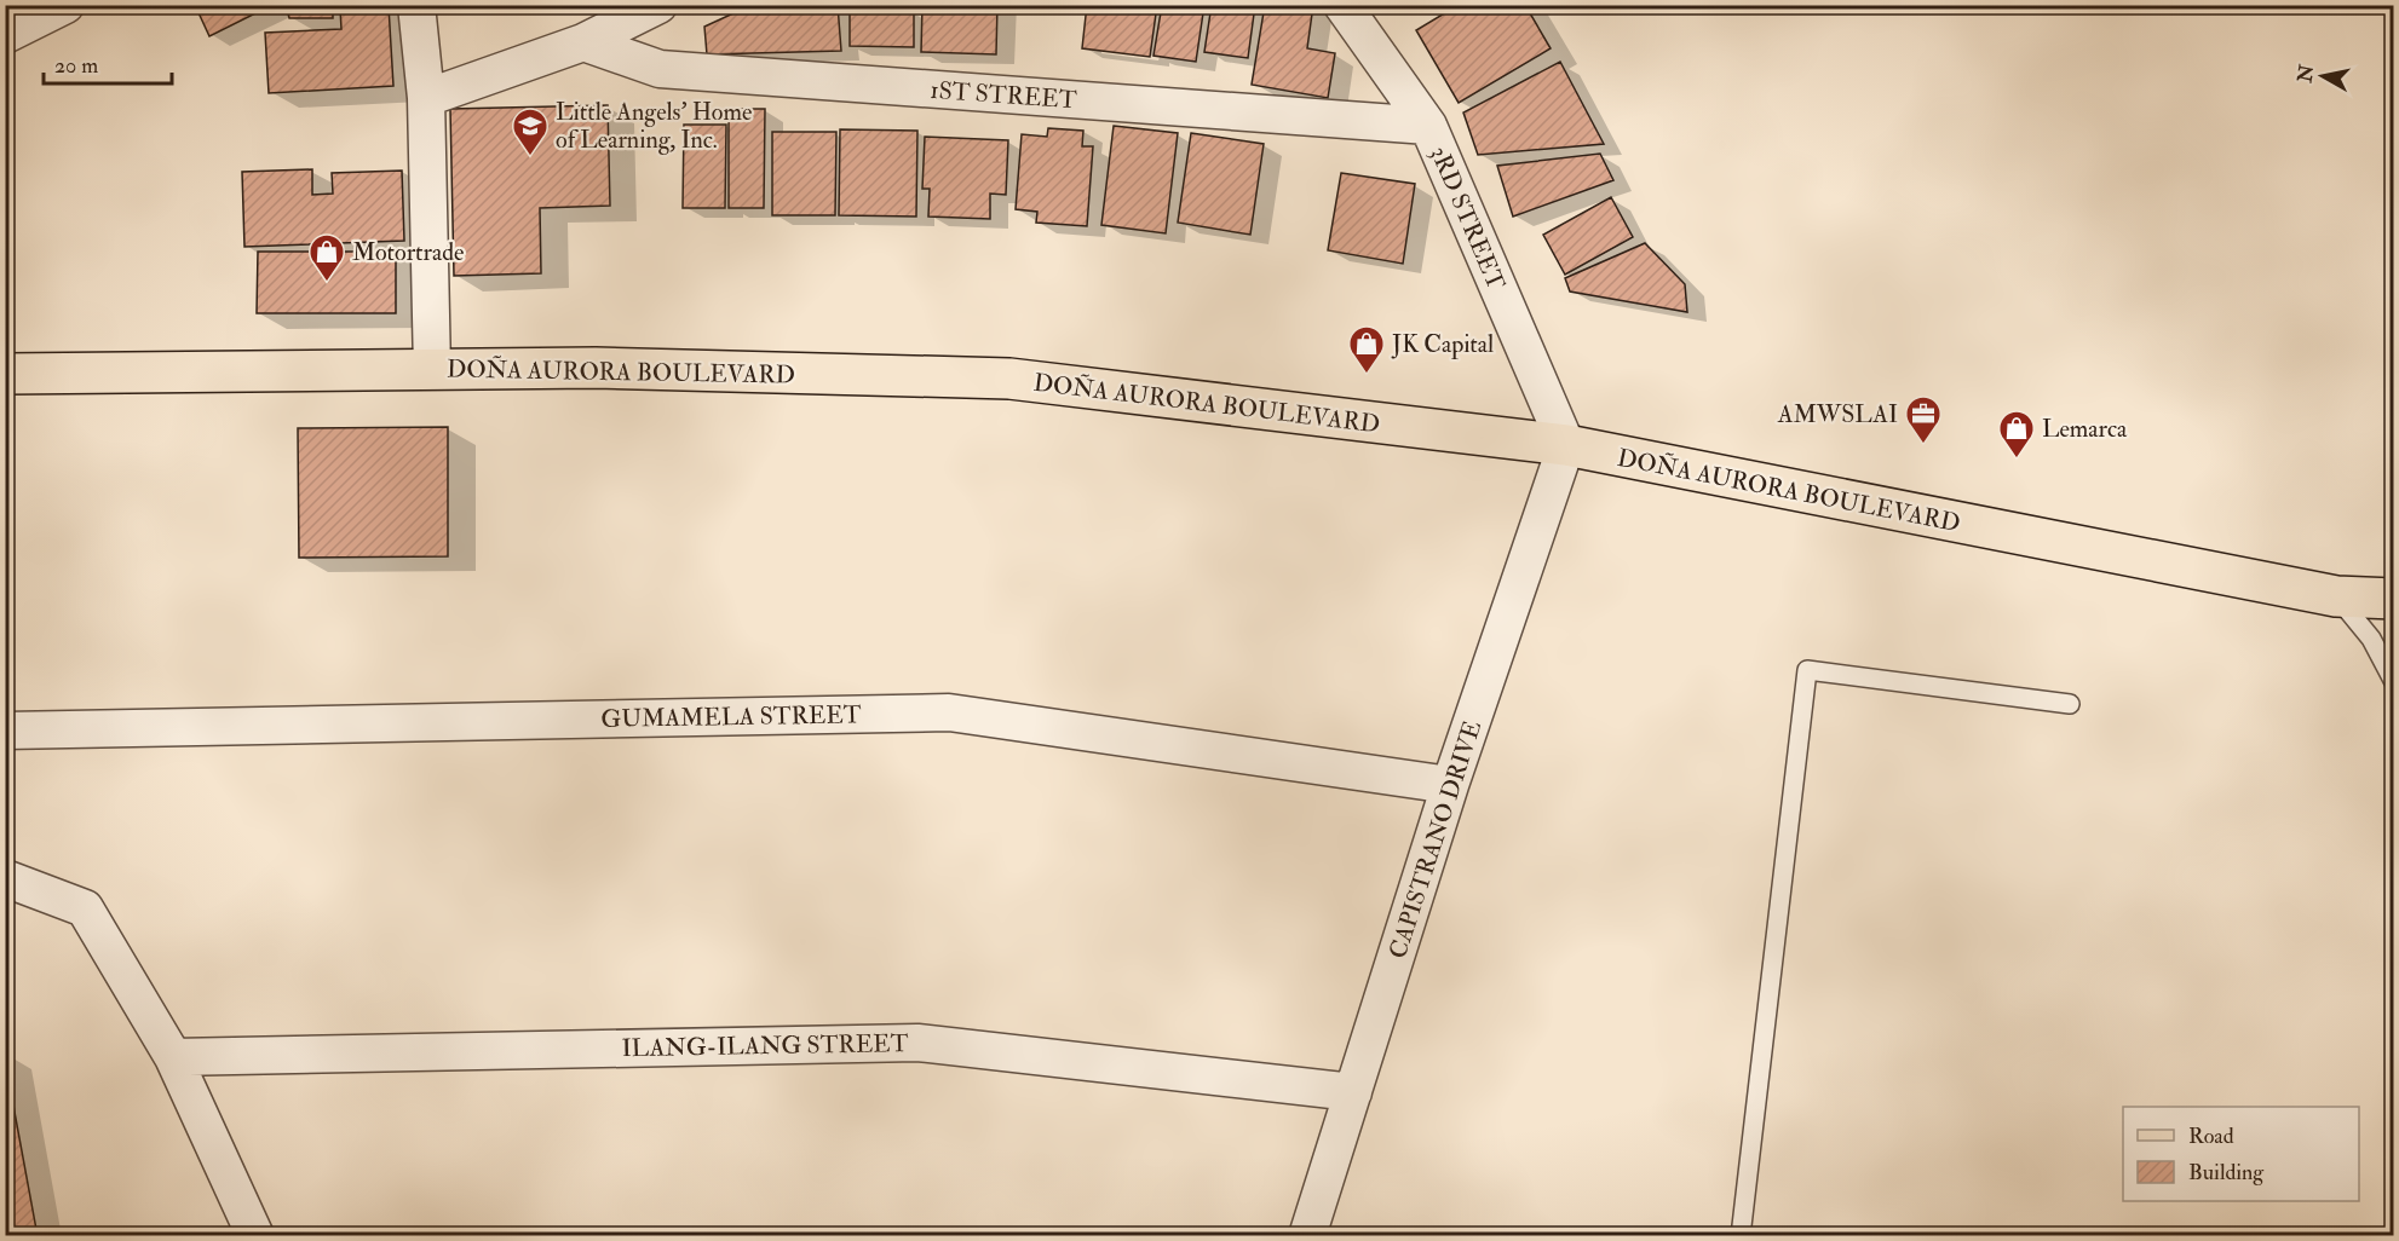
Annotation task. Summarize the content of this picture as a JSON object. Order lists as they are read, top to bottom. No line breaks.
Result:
{"streets":{"main road":["DOÑA AURORA BOULEVARD"],"street":["1ST STREET","3RD STREET","GUMAMELA STREET","CAPISTRANO DRIVE","ILANG-ILANG STREET"]},"crossings":[["1ST STREET","3RD STREET"],["3RD STREET","DOÑA AURORA BOULEVARD"],["3RD STREET","CAPISTRANO DRIVE"],["DOÑA AURORA BOULEVARD","CAPISTRANO DRIVE"],["GUMAMELA STREET","CAPISTRANO DRIVE"],["CAPISTRANO DRIVE","ILANG-ILANG STREET"]],"places":{"school or university":["Little Angels' Home of Learning, Inc."],"shop":["Motortrade","JK Capital","Lemarca"],"office":["AMWSLAI"]},"legend":["Road","Building"],"scale_bar":"20 m","north":"left"}
